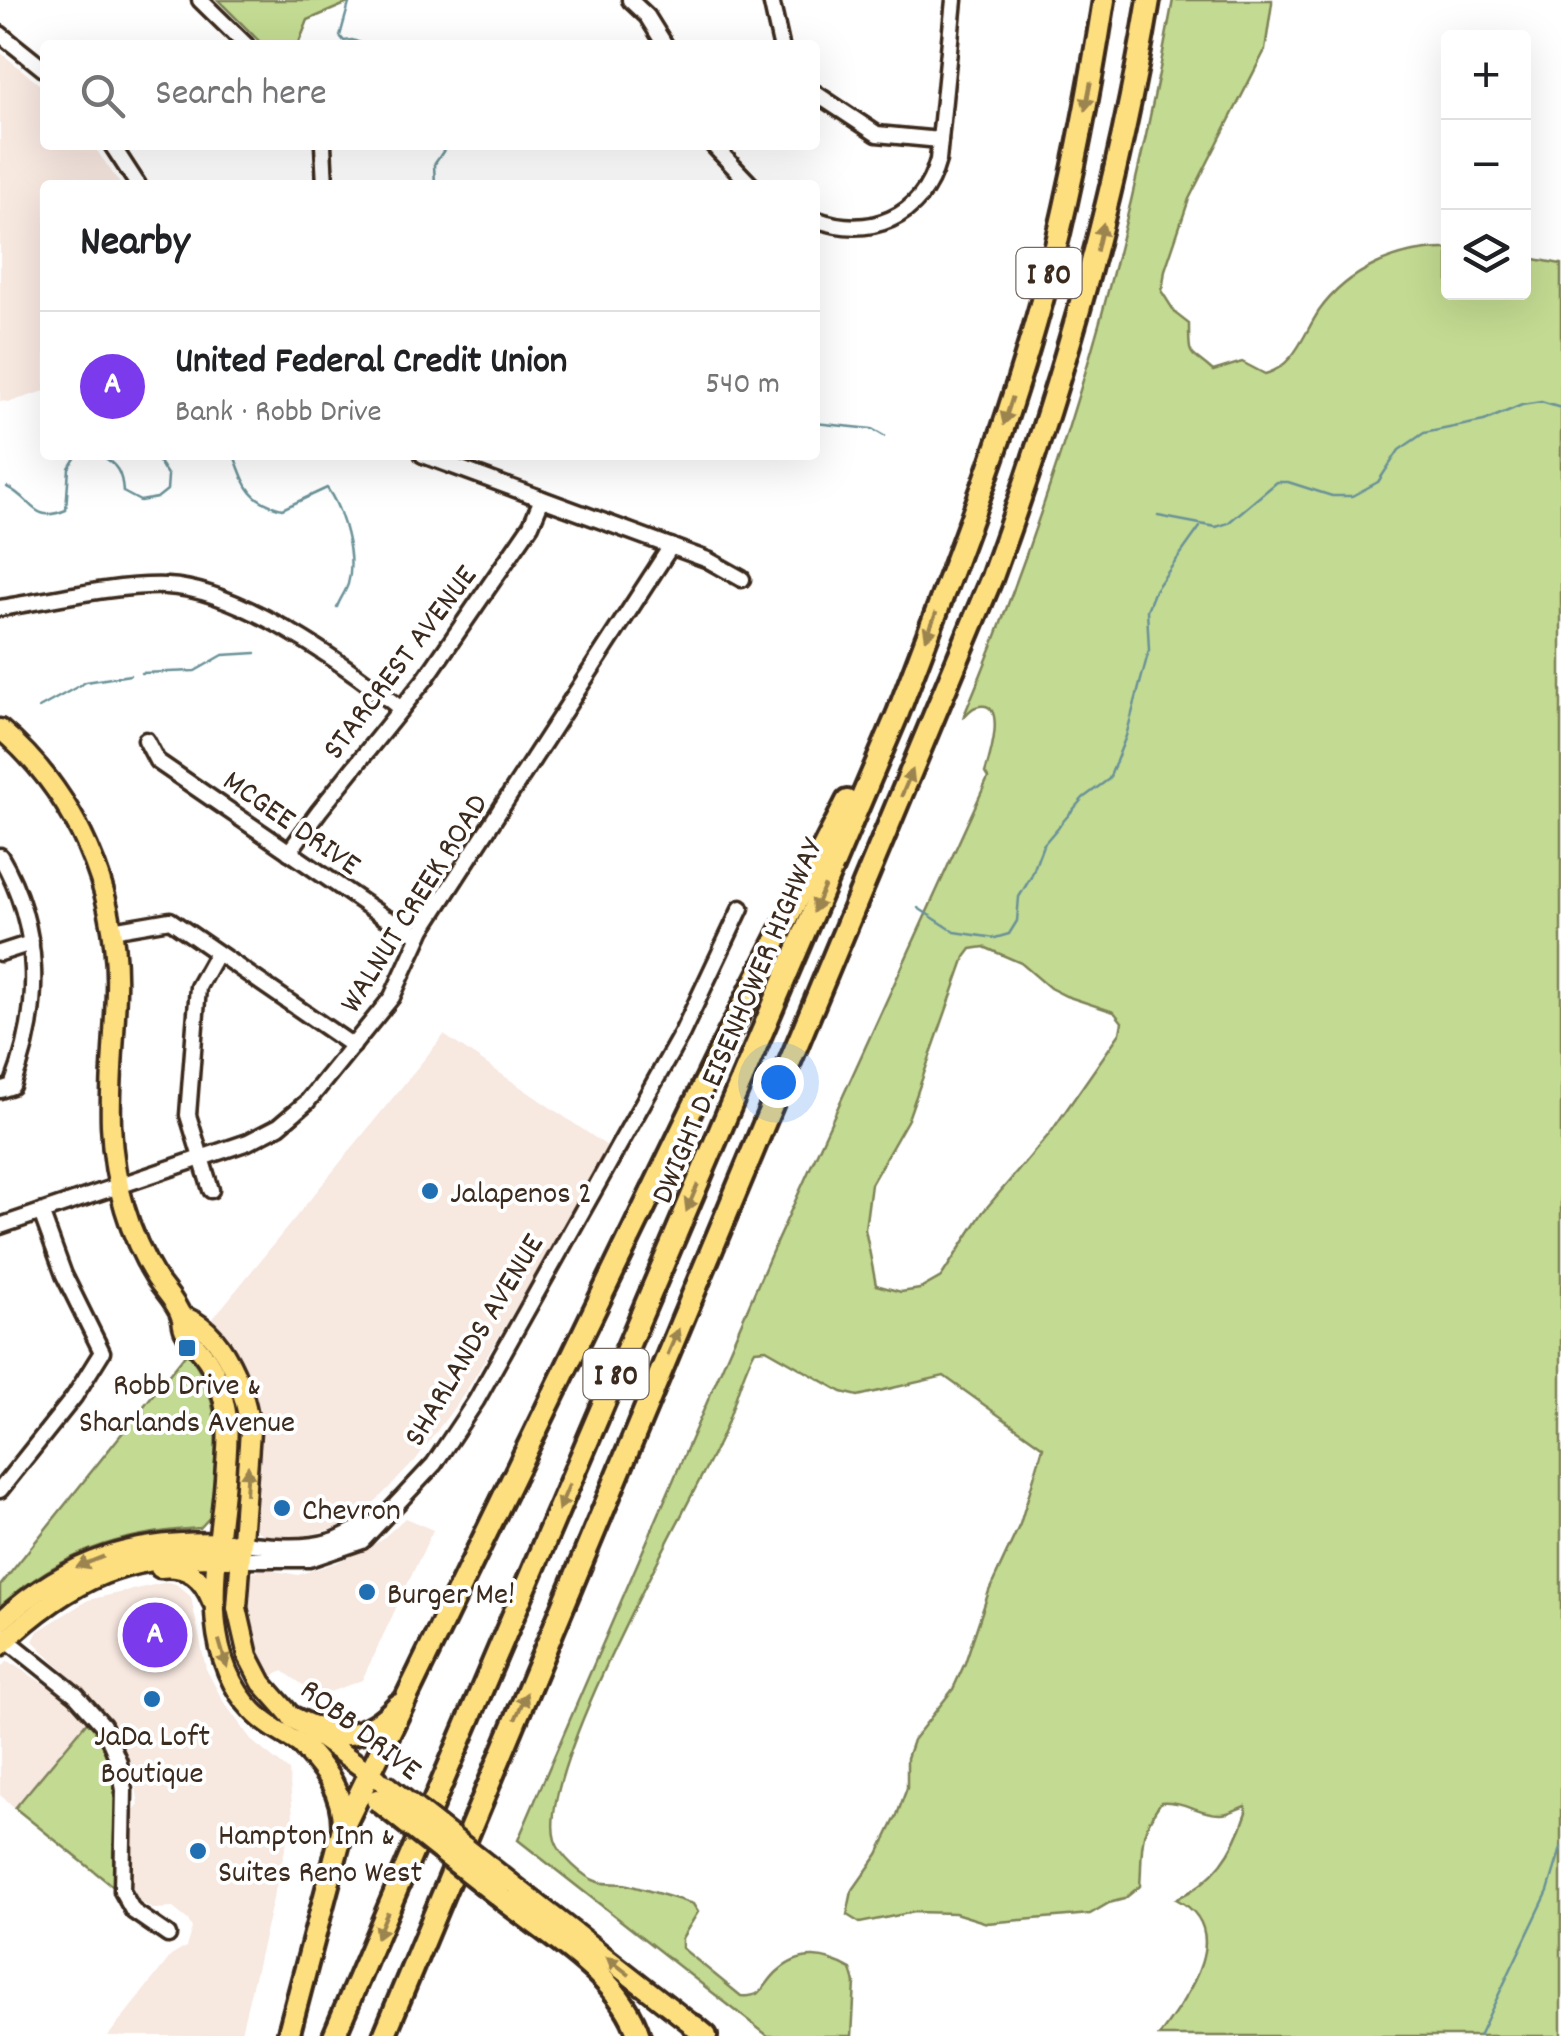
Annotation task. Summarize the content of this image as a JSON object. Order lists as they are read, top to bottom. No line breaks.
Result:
{"streets":{"highway":["I 80","DWIGHT D. EISENHOWER HIGHWAY"],"main road":["SHARLANDS AVENUE","ROBB DRIVE"],"street":["STARCREST AVENUE","MCGEE DRIVE","WALNUT CREEK ROAD"]},"crossings":[["STARCREST AVENUE","MCGEE DRIVE"],["MCGEE DRIVE","WALNUT CREEK ROAD"],["WALNUT CREEK ROAD","ROBB DRIVE"],["SHARLANDS AVENUE","ROBB DRIVE"]],"places":{"other":["Jalapenos 2","Chevron","Burger Me!","JaDa Loft Boutique","Hampton Inn & Suites Reno West"],"transit":["Robb Drive & Sharlands Avenue"]},"page":{"map_buttons":["+","−"],"search":"Search here","heading":"Nearby","list":[{"mark":"A","name":"United Federal Credit Union","note":"Bank · Robb Drive","value":"540 m"}],"pins":"A"}}
